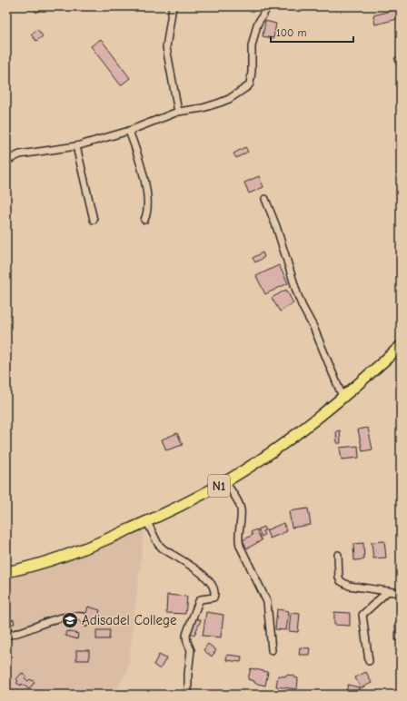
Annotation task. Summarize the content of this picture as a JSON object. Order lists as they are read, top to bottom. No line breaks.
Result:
{"streets":{"highway":["N1"]},"places":{"school or university":["Adisadel College"]},"scale_bar":"100 m"}
